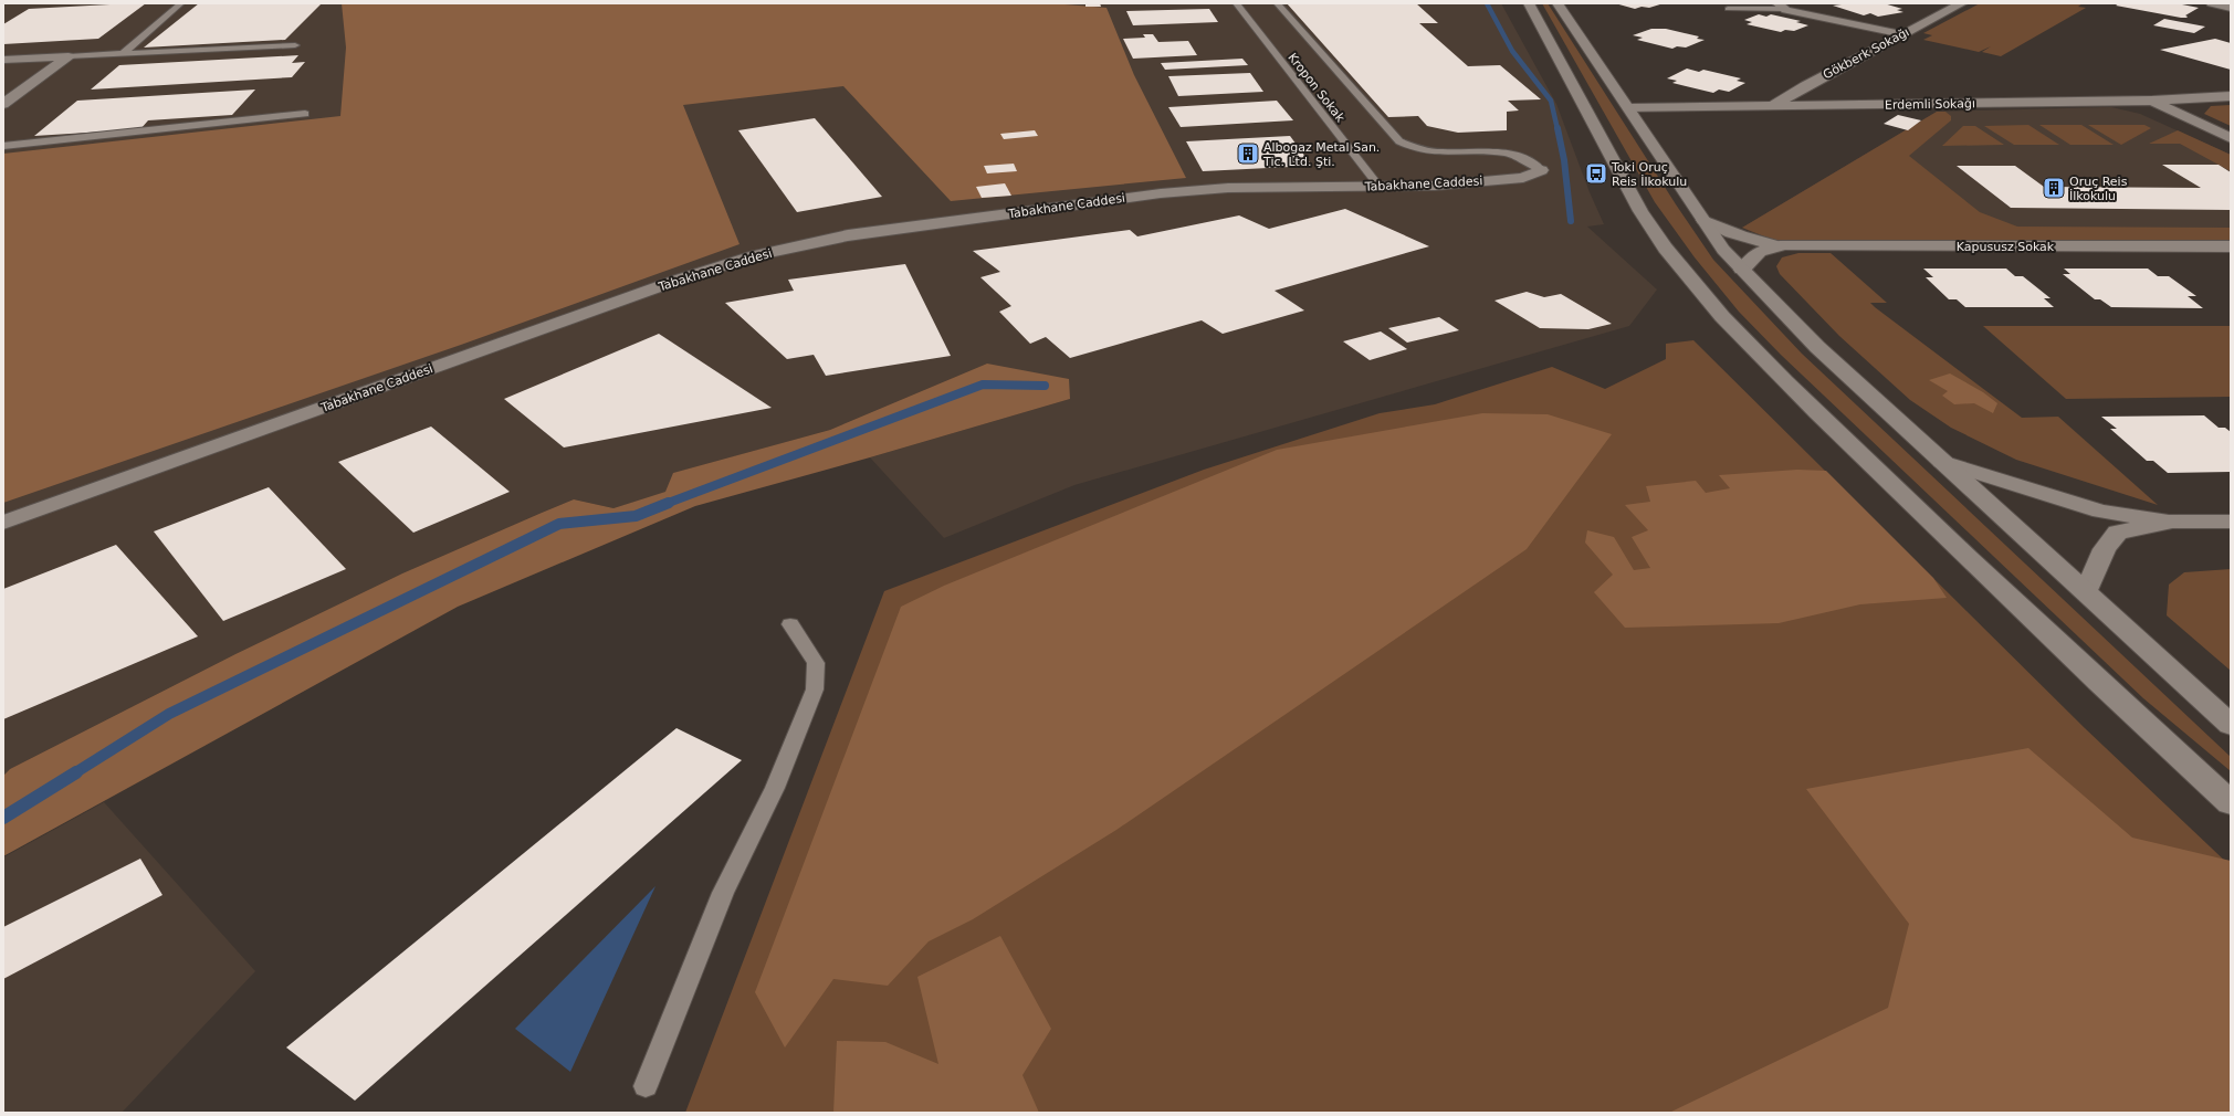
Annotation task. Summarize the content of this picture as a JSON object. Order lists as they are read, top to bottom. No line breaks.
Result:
{"streets":{"street":["Gökberk Sokağı","Erdemli Sokağı","Tabakhane Caddesi","Kapususz Sokak"],"lane":["Kropon Sokak"]},"crossings":[["Gökberk Sokağı","Erdemli Sokağı"],["Kropon Sokak","Tabakhane Caddesi"]],"places":{"building":["Albogaz Metal San. Tic. Ltd. Şti.","Oruç Reis İlkokulu"],"bus stop":["Toki Oruç Reis İlkokulu"]}}
